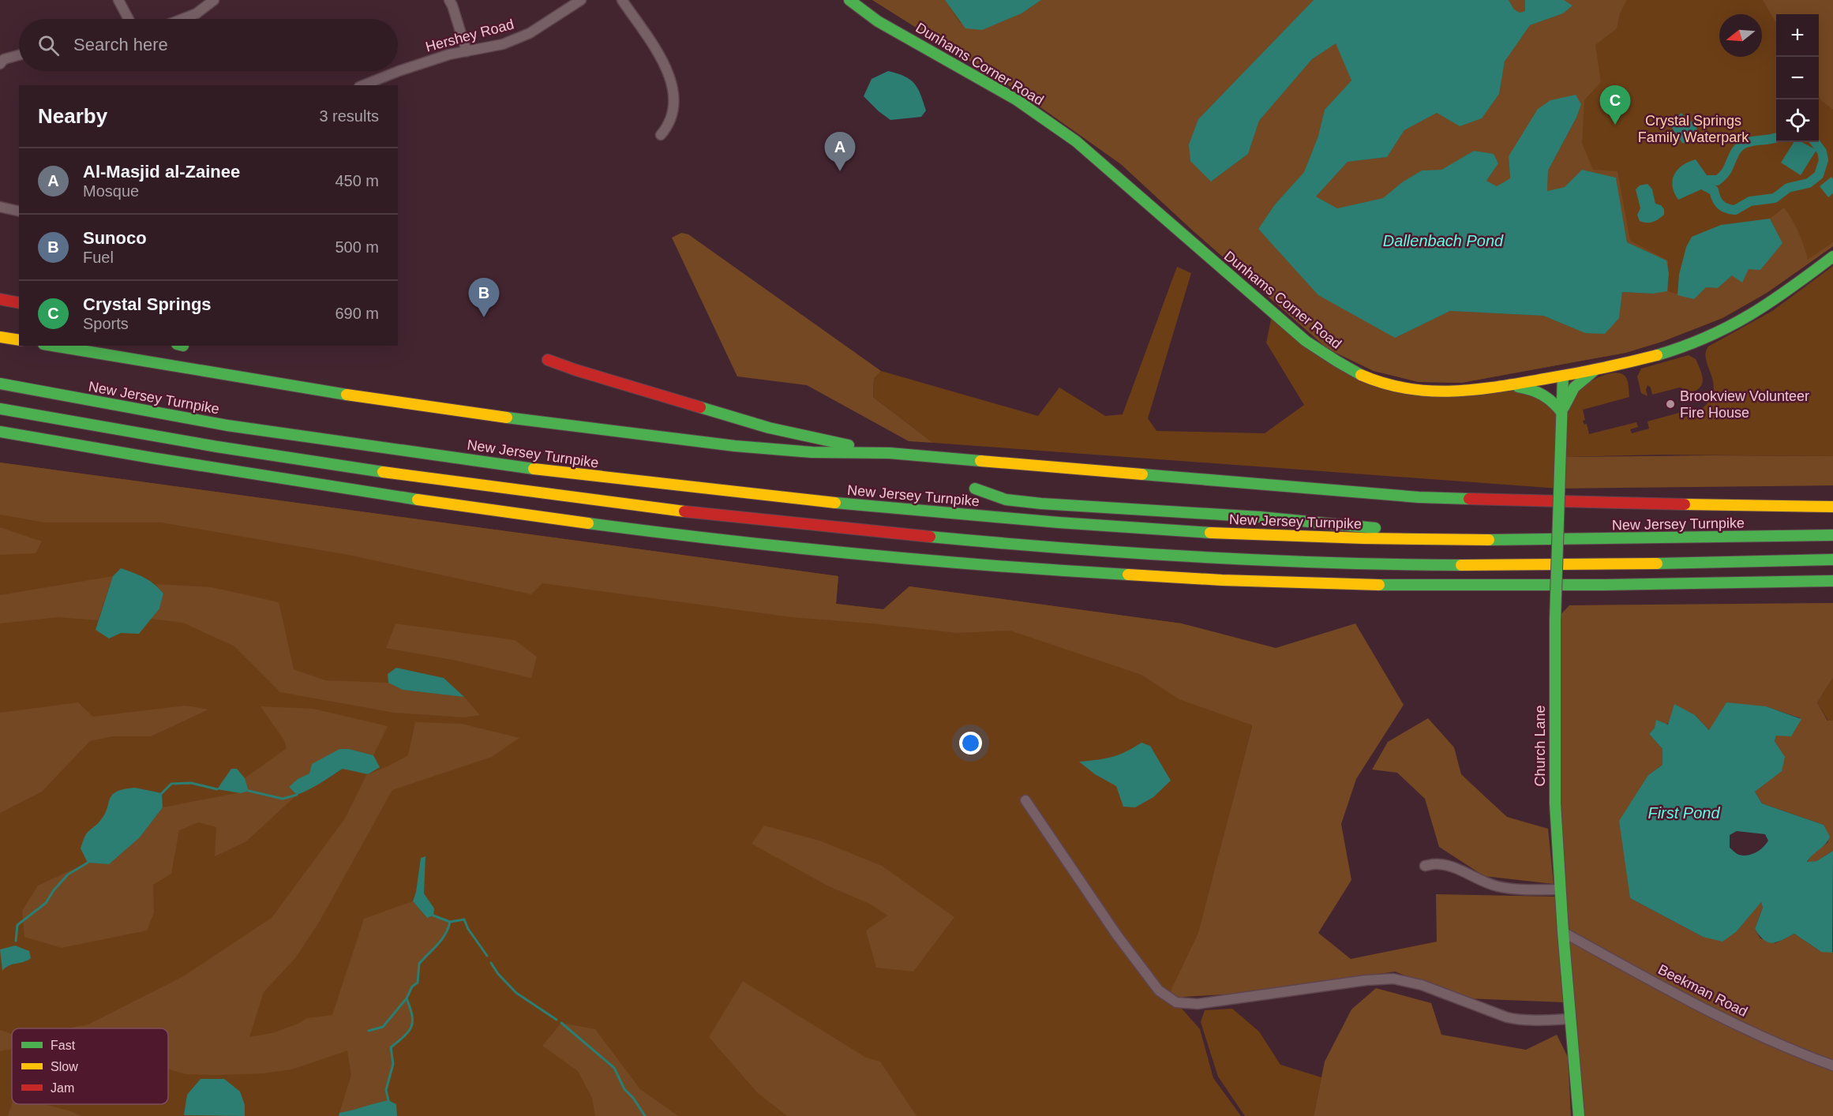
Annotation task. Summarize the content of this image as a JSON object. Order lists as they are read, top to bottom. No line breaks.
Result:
{"streets":{"main road":["Dunhams Corner Road","New Jersey Turnpike","Church Lane"],"street":["Hershey Road","Beekman Road"]},"crossings":[["Dunhams Corner Road","Church Lane"],["Church Lane","Beekman Road"]],"water":["Dallenbach Pond","First Pond"],"parks":["Crystal Springs Family Waterpark"],"places":["Brookview Volunteer Fire House"],"legend":["Fast","Slow","Jam"],"north":"left","page":{"map_buttons":["+","−"],"search":"Search here","pins":["C","A","B"],"heading":["Nearby","3 results"],"list":[{"mark":"A","name":"Al-Masjid al-Zainee","note":"Mosque","value":"450 m"},{"mark":"B","name":"Sunoco","note":"Fuel","value":"500 m"},{"mark":"C","name":"Crystal Springs","note":"Sports","value":"690 m"}]}}
